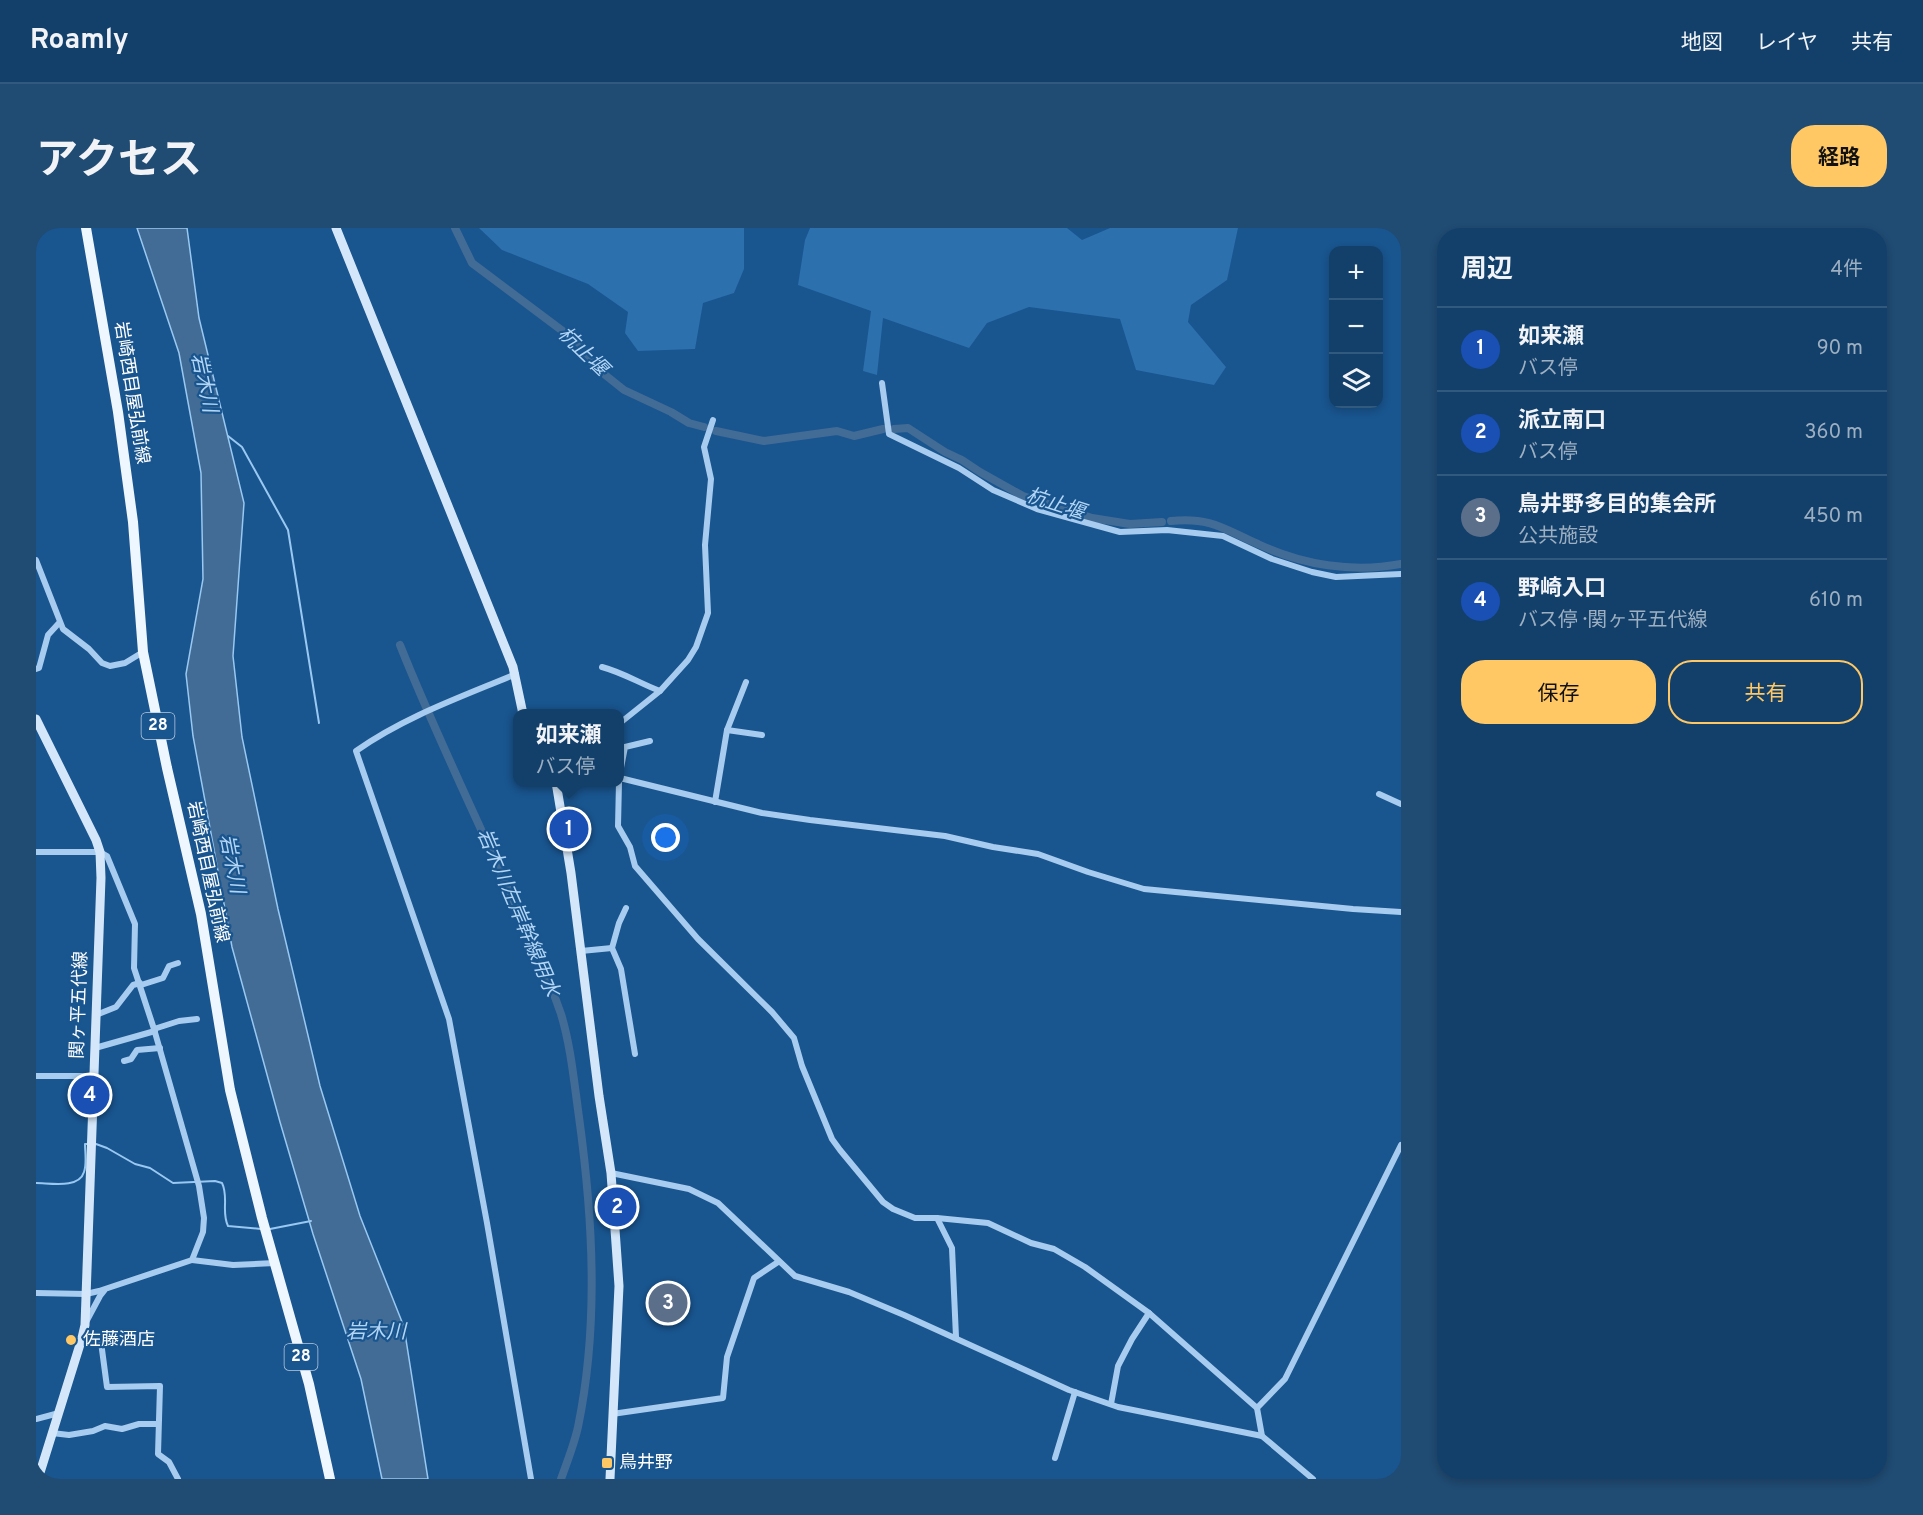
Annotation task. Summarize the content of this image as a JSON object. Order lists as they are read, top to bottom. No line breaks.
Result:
{"streets":{"main road":["岩崎西目屋弘前線","28"],"street":["関ヶ平五代線"]},"water":["杭止堰","岩木川","岩木川左岸幹線用水"],"places":{"other":["佐藤酒店"],"transit":["鳥井野"]},"page":{"header":"Roamly","nav":["地図","レイヤ","共有"],"title":"アクセス","buttons":["経路",["保存","共有"]],"heading":["周辺","4件"],"map_buttons":["+","−"],"list":[{"mark":"1","name":"如来瀬","note":"バス停","value":"90 m"},{"mark":"2","name":"派立南口","note":"バス停","value":"360 m"},{"mark":"3","name":"鳥井野多目的集会所","note":"公共施設","value":"450 m"},{"mark":"4","name":"野崎入口","note":"バス停 · 関ヶ平五代線","value":"610 m"}],"popup":["如来瀬","バス停"],"pins":["1","4","2","3"]}}
